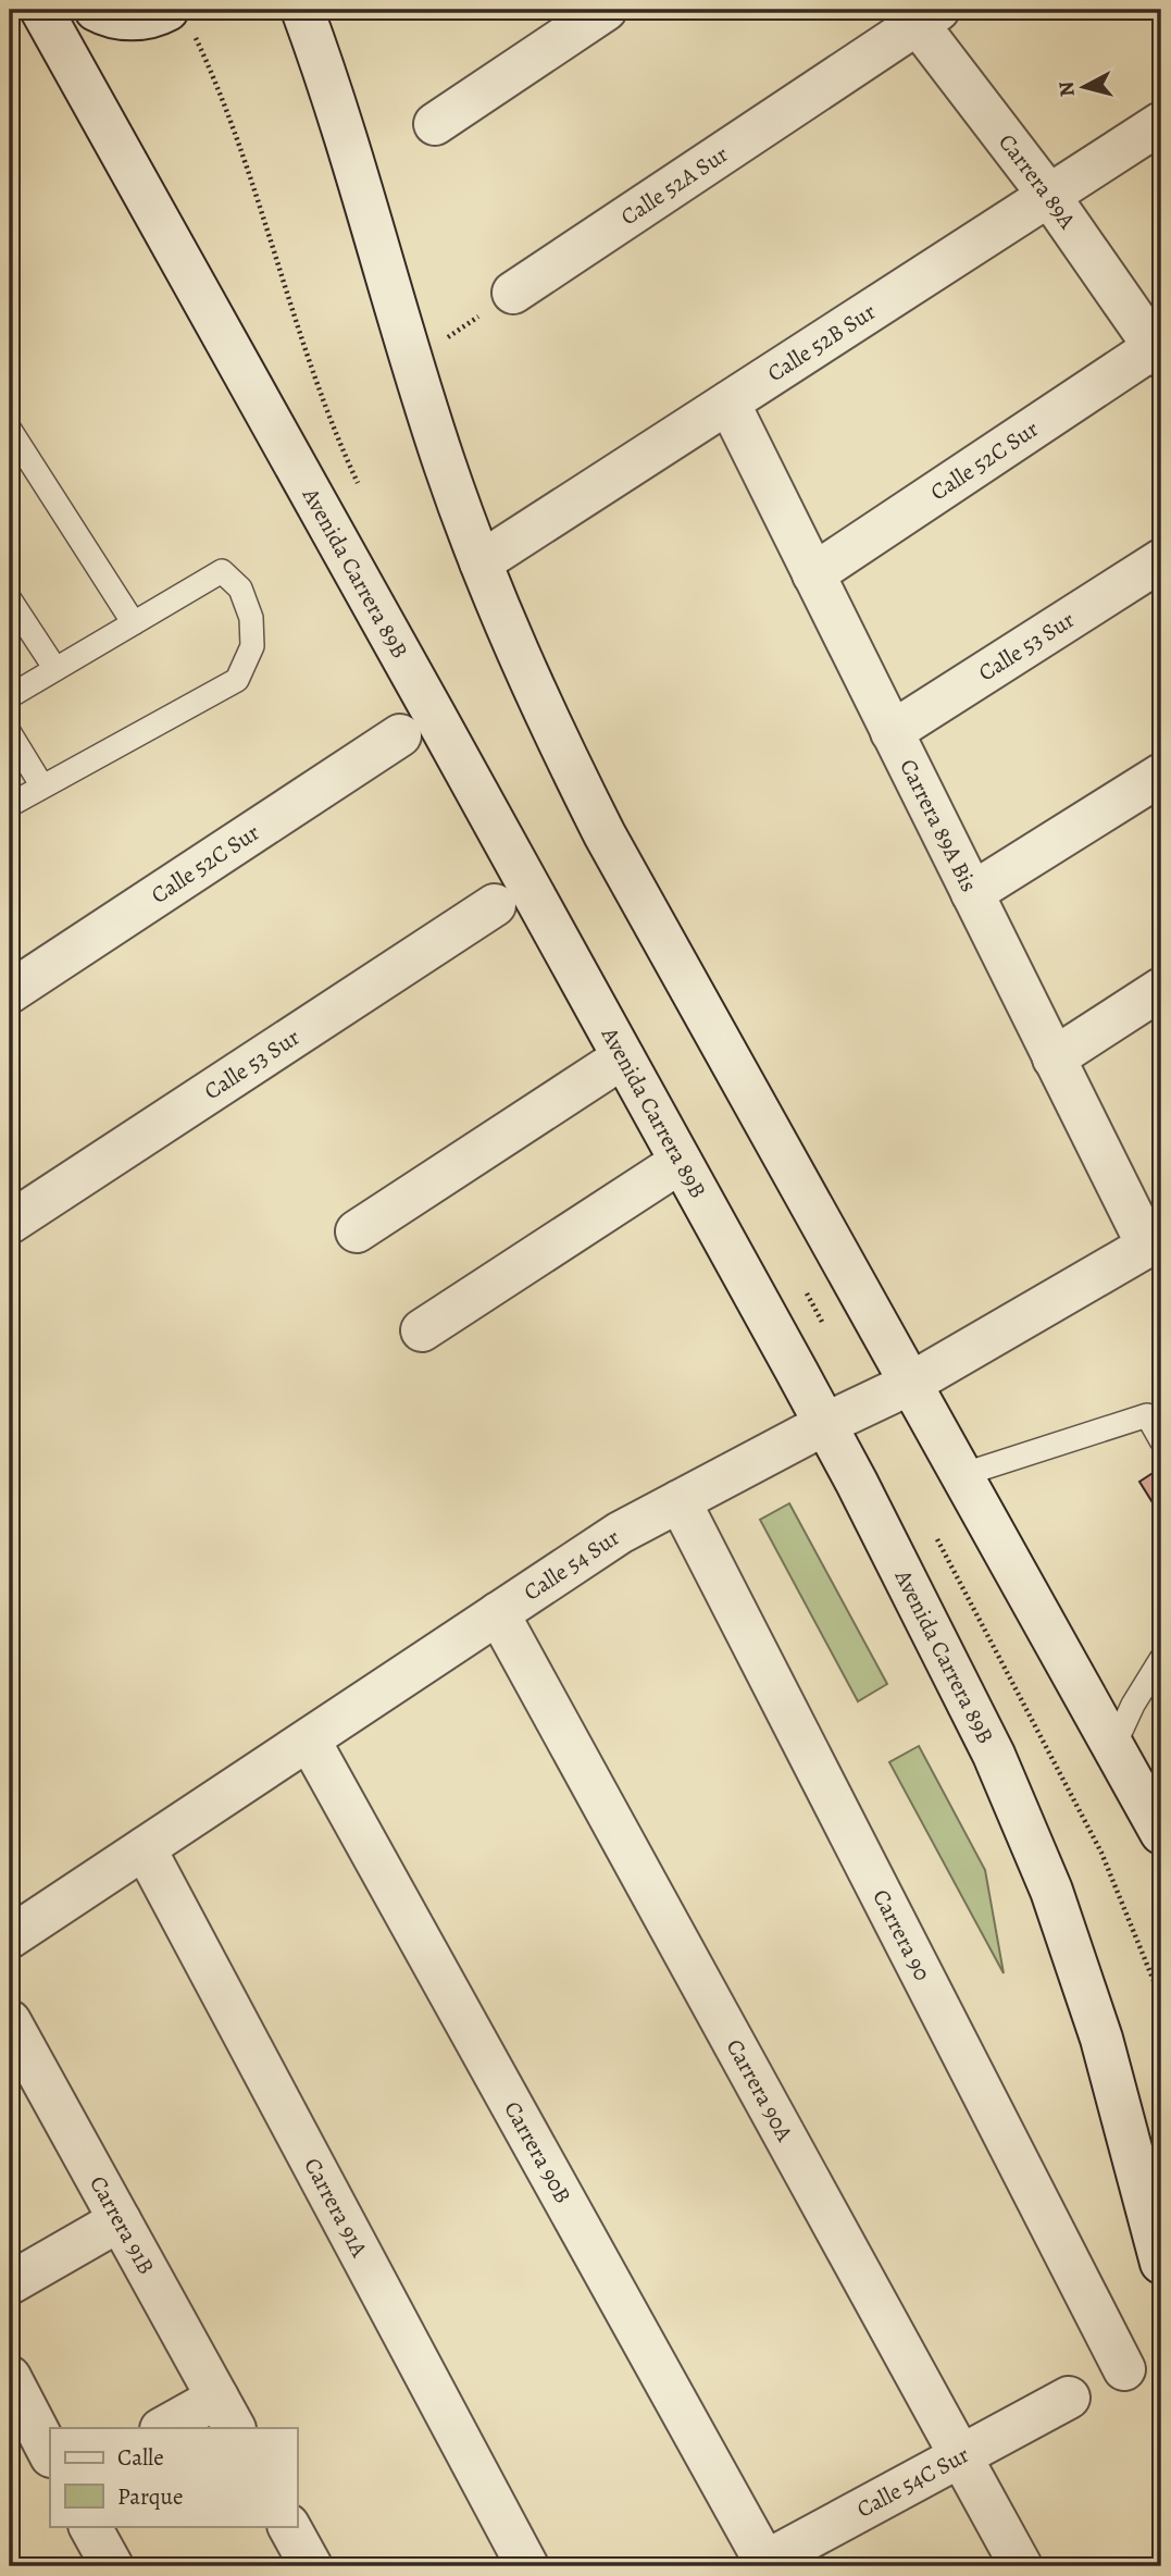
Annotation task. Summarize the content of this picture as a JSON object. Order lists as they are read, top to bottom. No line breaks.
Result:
{"streets":{"street":["Carrera 89A","Calle 52A Sur","Calle 52B Sur","Calle 52C Sur","Avenida Carrera 89B","Calle 53 Sur","Carrera 89A Bis","Calle 54 Sur","Carrera 90","Carrera 90A","Carrera 90B","Carrera 91A","Carrera 91B","Calle 54C Sur"]},"crossings":[["Carrera 89A","Calle 52A Sur"],["Carrera 89A","Calle 52B Sur"],["Carrera 89A","Calle 52C Sur"],["Calle 52B Sur","Carrera 89A Bis"],["Calle 52C Sur","Carrera 89A Bis"],["Avenida Carrera 89B","Calle 54 Sur"],["Calle 53 Sur","Carrera 89A Bis"],["Carrera 89A Bis","Calle 54 Sur"],["Calle 54 Sur","Carrera 90"],["Calle 54 Sur","Carrera 90A"],["Calle 54 Sur","Carrera 90B"],["Calle 54 Sur","Carrera 91A"],["Carrera 90A","Calle 54C Sur"],["Carrera 90B","Calle 54C Sur"]],"legend":["Calle","Parque"],"north":"left"}
